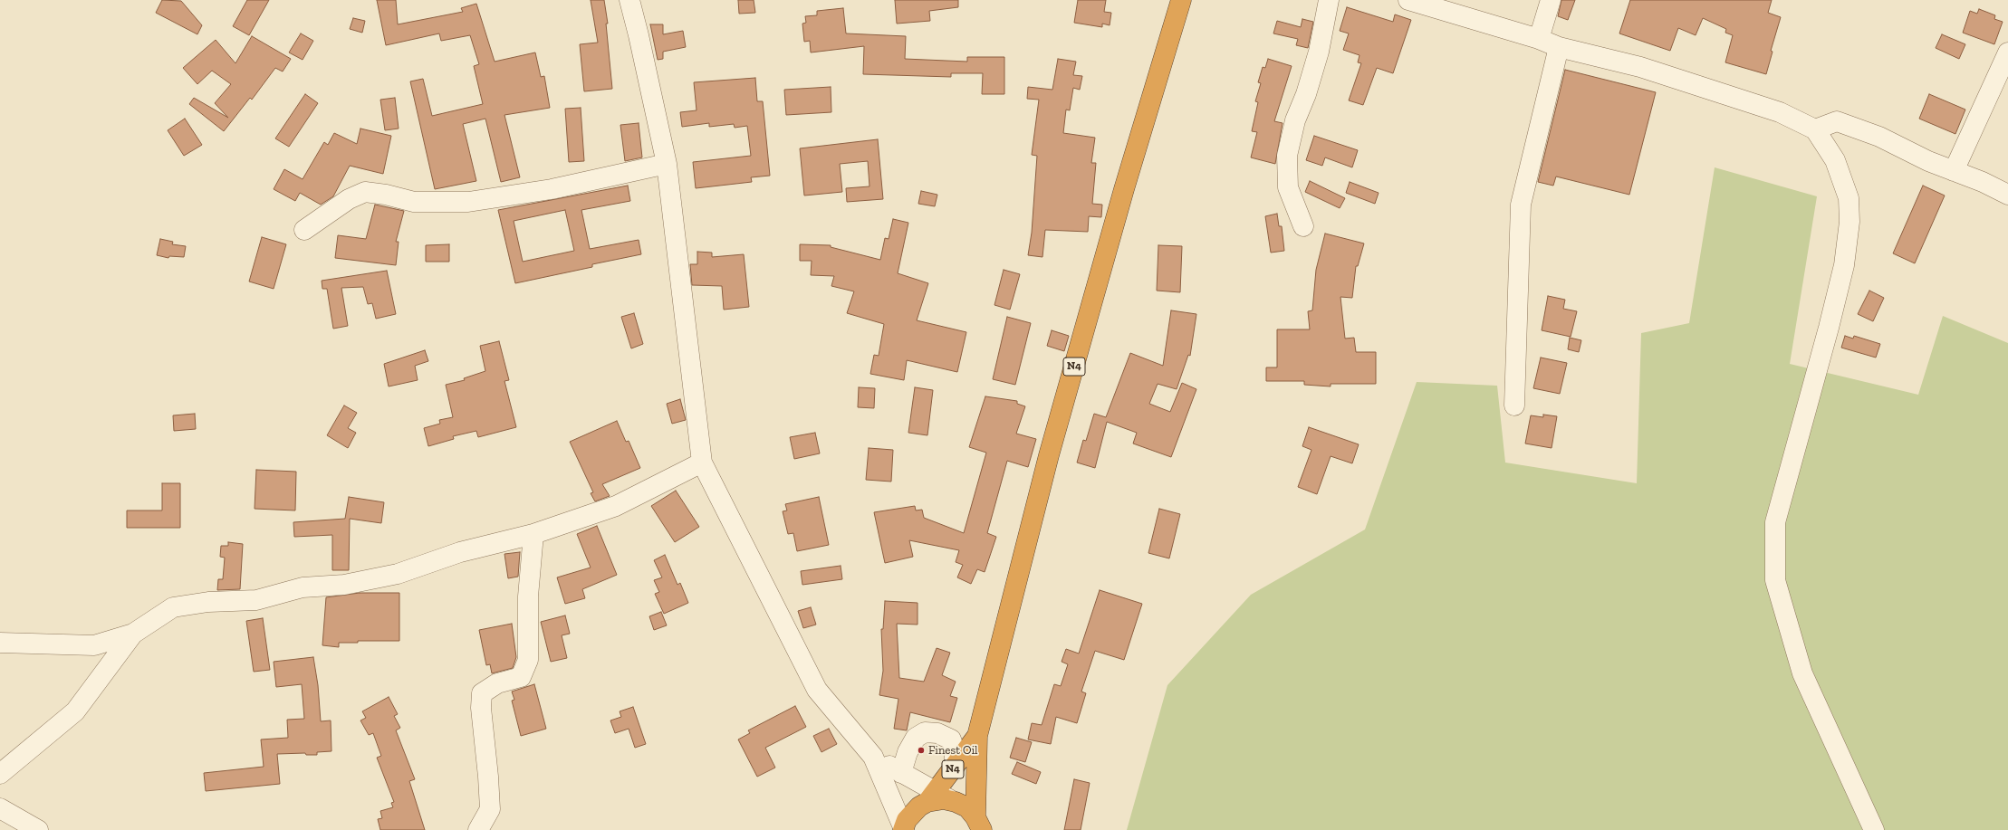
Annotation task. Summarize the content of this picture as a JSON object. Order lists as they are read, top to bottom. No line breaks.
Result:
{"streets":{"highway":["N4"]},"places":["Finest Oil"]}
